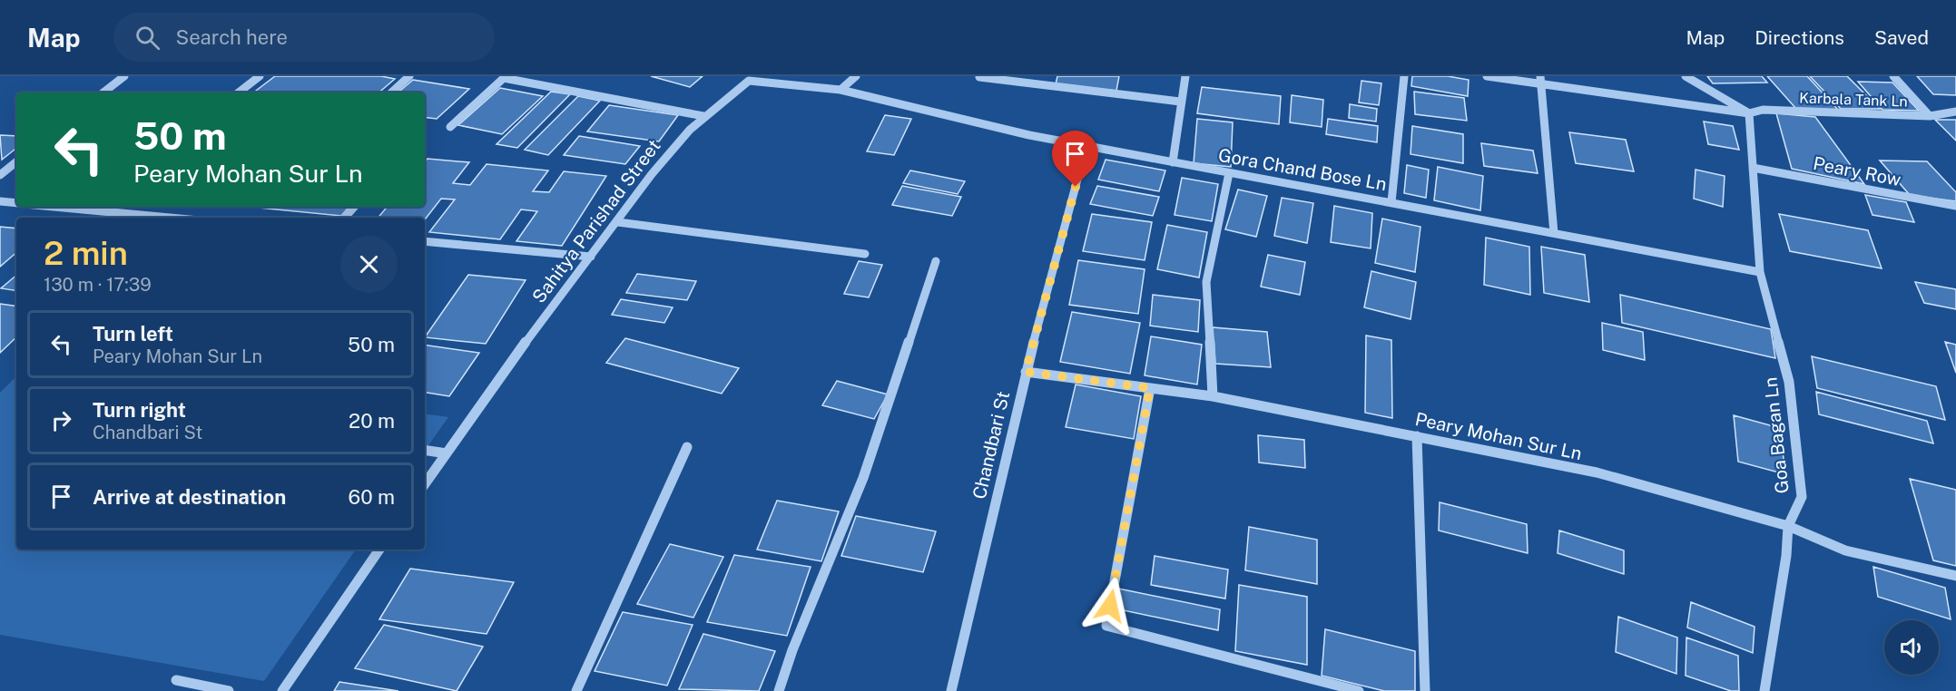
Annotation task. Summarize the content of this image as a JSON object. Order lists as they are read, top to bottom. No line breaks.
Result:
{"streets":{"street":["Karbala Tank Ln","Gora Chand Bose Ln","Peary Row","Sahitya Parishad Street","Goa Bagan Ln","Peary Mohan Sur Ln","Chandbari St"]},"crossings":[["Karbala Tank Ln","Goa Bagan Ln"],["Gora Chand Bose Ln","Sahitya Parishad Street"],["Gora Chand Bose Ln","Goa Bagan Ln"],["Gora Chand Bose Ln","Chandbari St"],["Peary Row","Goa Bagan Ln"],["Goa Bagan Ln","Peary Mohan Sur Ln"],["Peary Mohan Sur Ln","Chandbari St"]],"page":{"header":"Map","search":"Search here","nav":["Map","Directions","Saved"],"turn":["50 m","Peary Mohan Sur Ln"],"heading":["2 min","130 m · 17:39"],"list":[{"name":"Turn left","note":"Peary Mohan Sur Ln","value":"50 m"},{"name":"Turn right","note":"Chandbari St","value":"20 m"},{"name":"Arrive at destination","value":"60 m"}]}}
